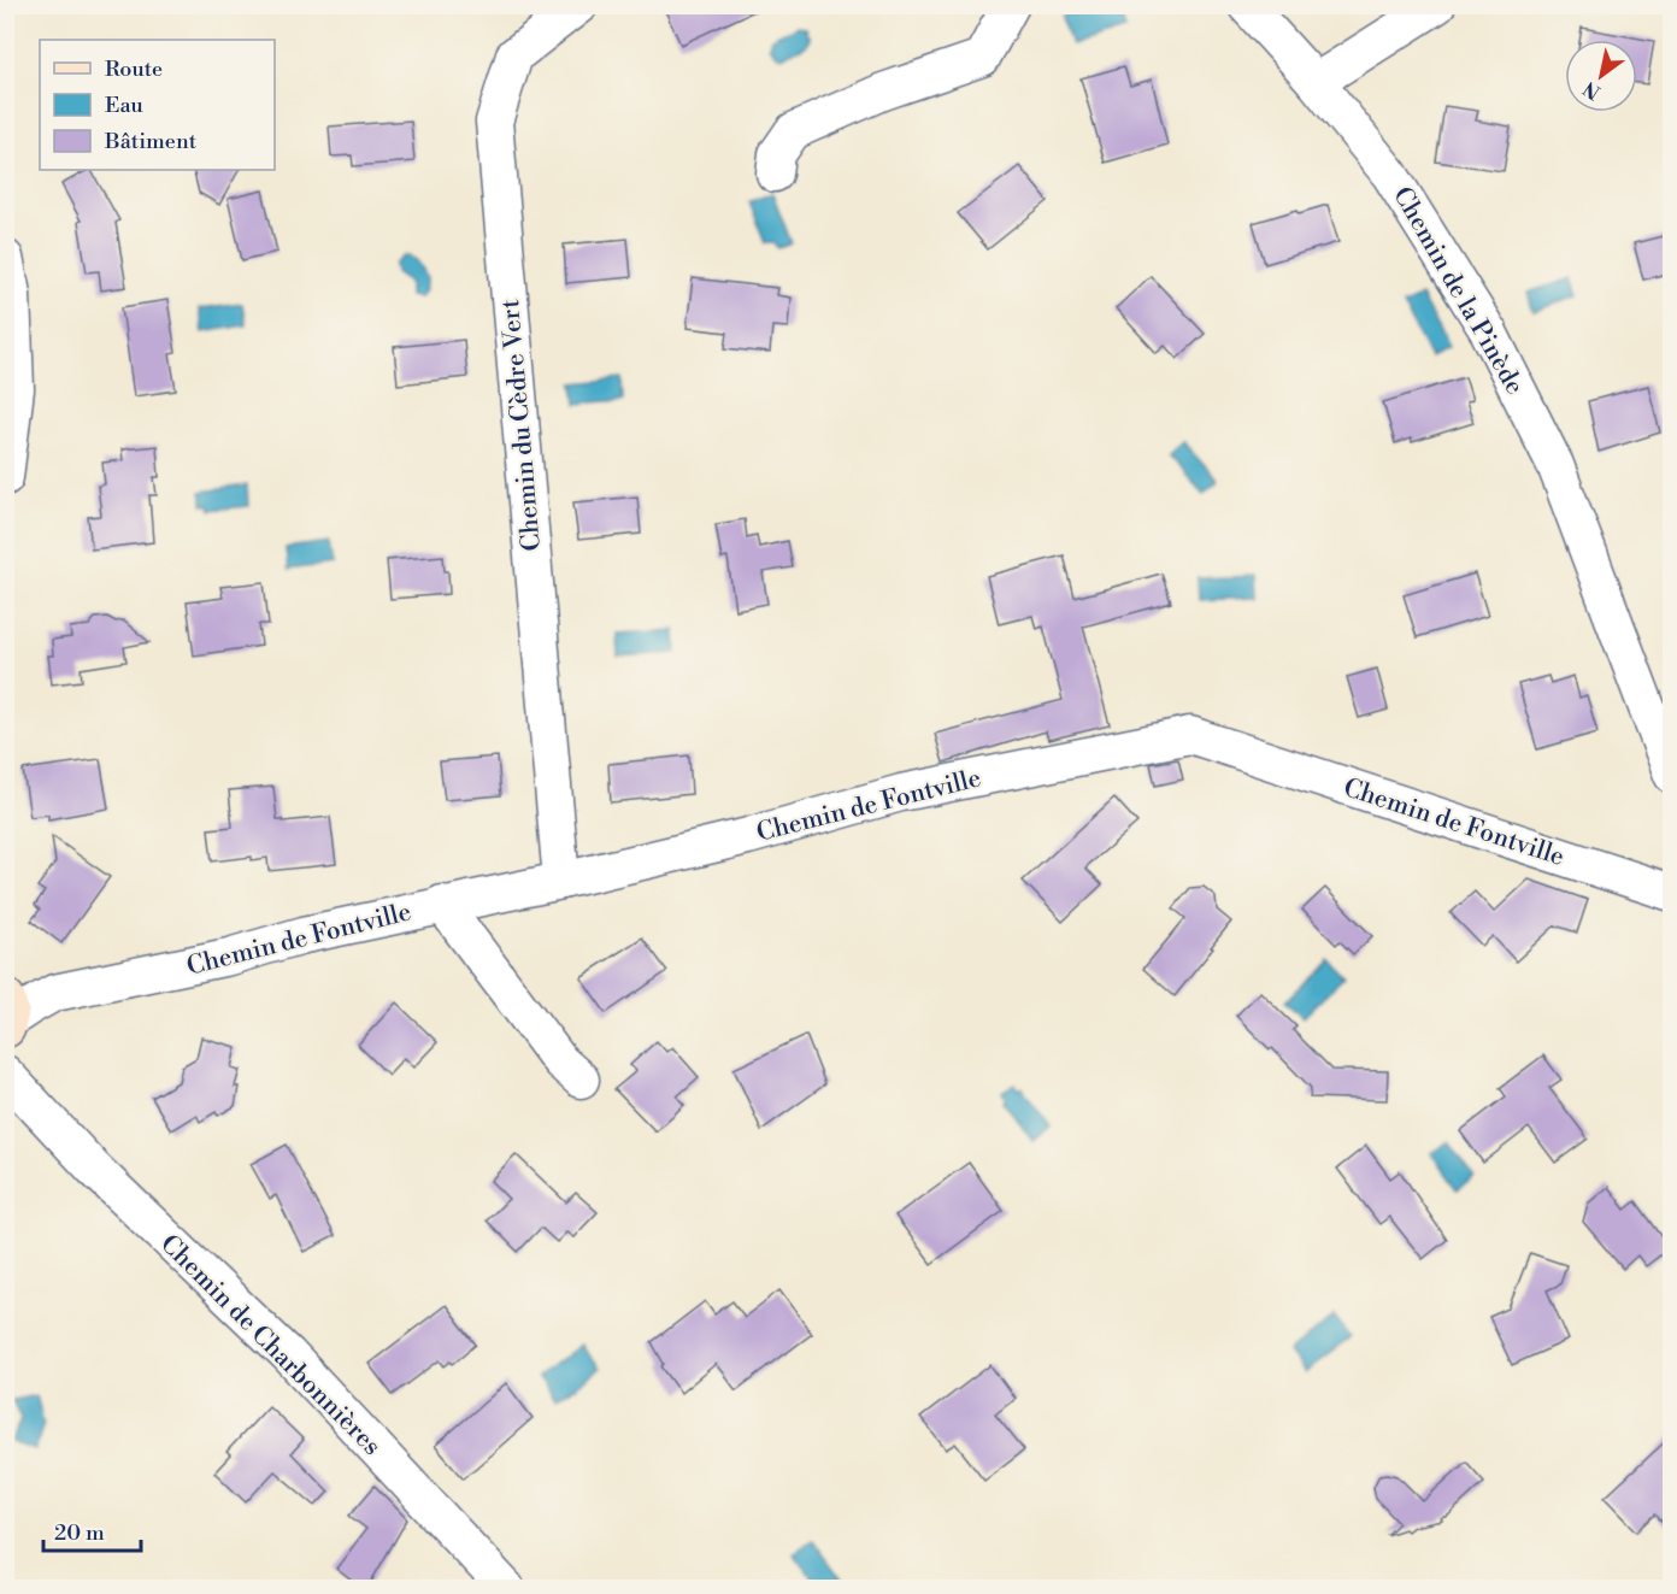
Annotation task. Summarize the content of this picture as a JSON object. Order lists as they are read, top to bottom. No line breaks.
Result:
{"streets":{"street":["Chemin de la Pinède","Chemin du Cèdre Vert","Chemin de Fontville","Chemin de Charbonnières"]},"crossings":[["Chemin du Cèdre Vert","Chemin de Fontville"],["Chemin de Fontville","Chemin de Charbonnières"]],"legend":["Route","Eau","Bâtiment"],"scale_bar":"20 m","north":"bottom left"}
